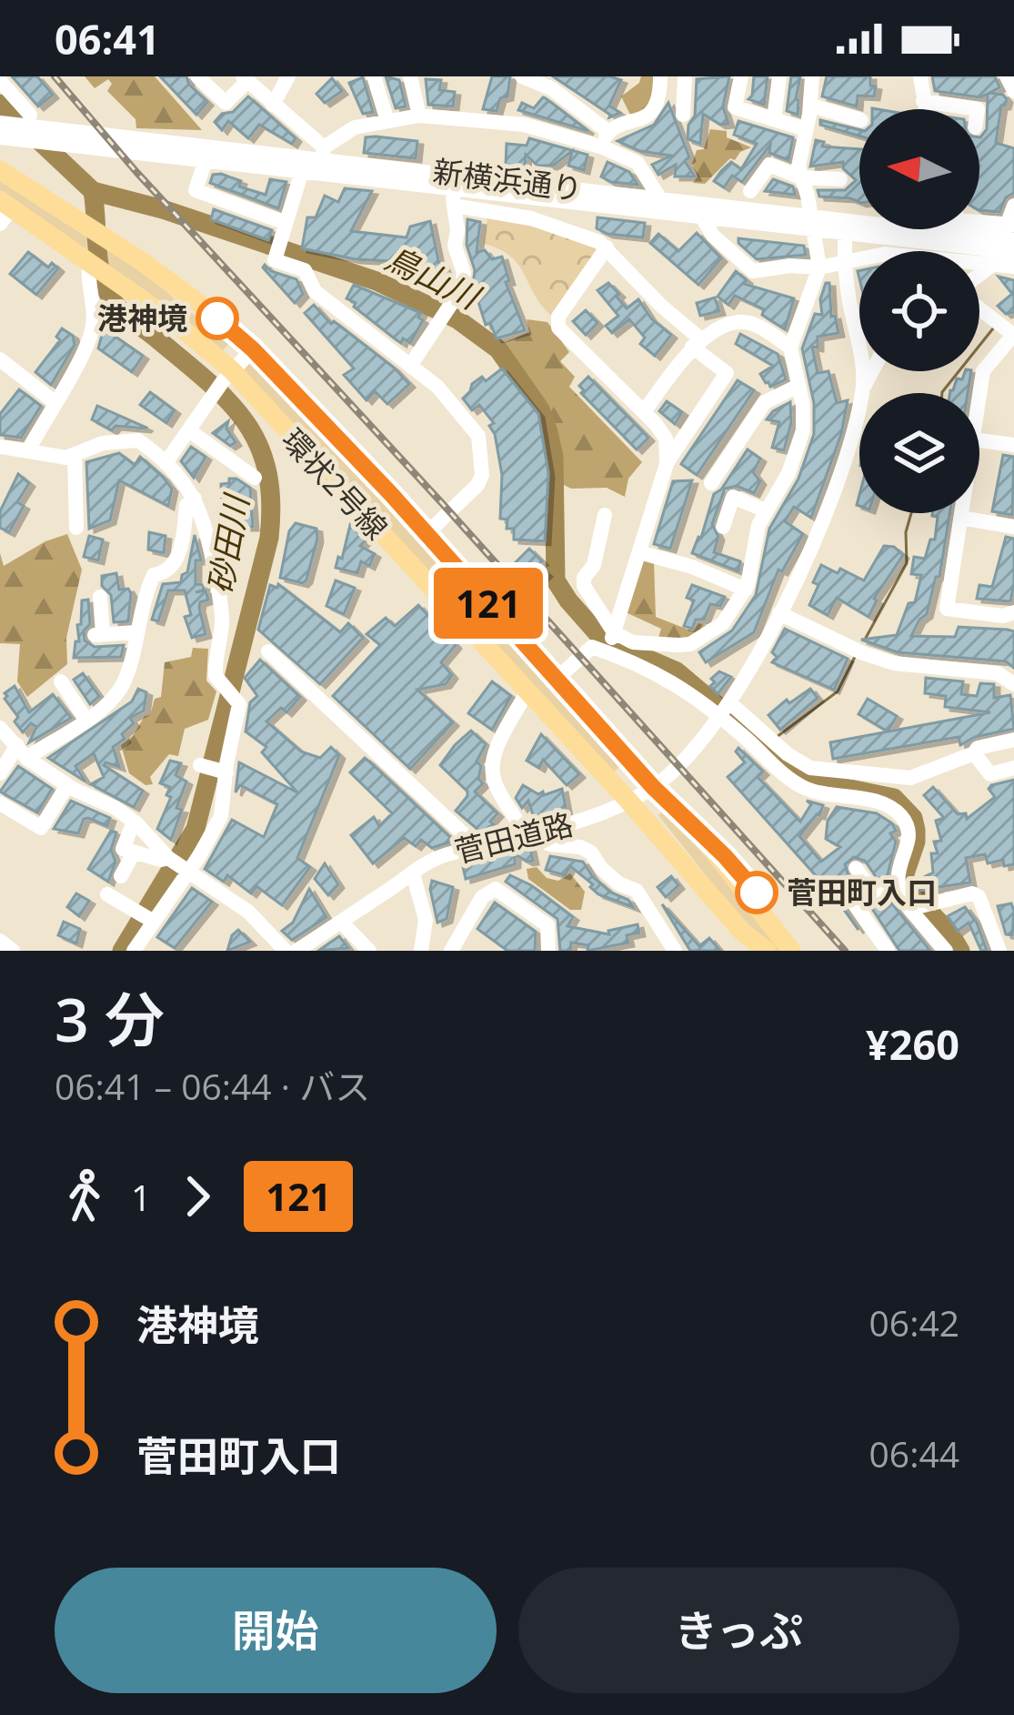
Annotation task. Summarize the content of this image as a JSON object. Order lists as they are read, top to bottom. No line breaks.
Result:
{"streets":{"main road":["環状2号線"],"street":["新横浜通り","菅田道路"]},"crossings":[["環状2号線","菅田道路"]],"water":["鳥山川","砂田川"],"places":["港神境","菅田町入口"],"lines":["bus line 121"],"north":"left","page":{"status":"06:41","on_map":"121","heading":["3 分","06:41 – 06:44 · バス","¥260"],"legs":["1","121"],"list":[{"name":"港神境","value":"06:42"},{"name":"菅田町入口","value":"06:44"}],"buttons":["開始","きっぷ"]}}
